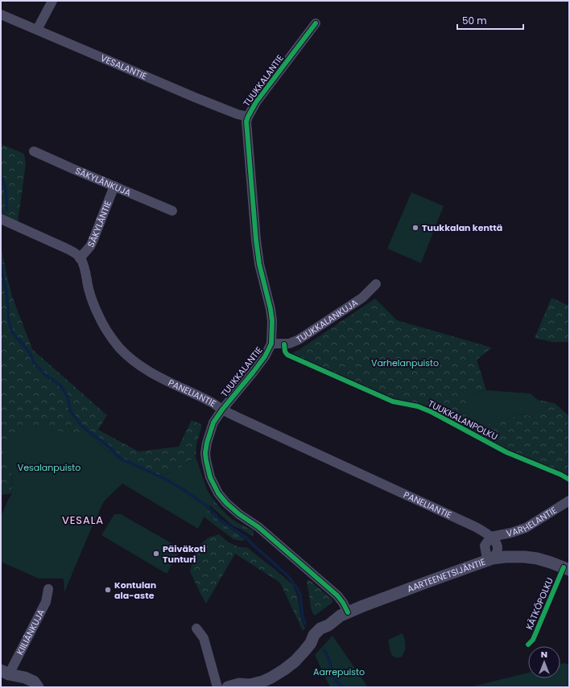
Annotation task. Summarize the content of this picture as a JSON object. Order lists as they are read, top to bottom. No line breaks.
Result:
{"streets":{"street":["VESALANTIE","TUUKKALANTIE","SÄKYLÄNKUJA","SÄKYLÄNTIE","TUUKKALANKUJA","PANELIANTIE","VARHELANTIE","AARTEENETSIJÄNTIE","KIILIÄNKUJA"],"cycle path":["TUUKKALANPOLKU","KÄTKÖPOLKU"]},"crossings":[["VESALANTIE","TUUKKALANTIE"],["TUUKKALANTIE","TUUKKALANKUJA"],["TUUKKALANTIE","PANELIANTIE"],["TUUKKALANTIE","AARTEENETSIJÄNTIE"],["SÄKYLÄNKUJA","SÄKYLÄNTIE"],["SÄKYLÄNTIE","PANELIANTIE"],["PANELIANTIE","VARHELANTIE"]],"districts":["VESALA"],"parks":["Varhelanpuisto","Vesalanpuisto","Aarrepuisto"],"places":["Tuukkalan kenttä","Päiväkoti Tunturi","Kontulan ala-aste"],"scale_bar":"50 m","north":"top"}
